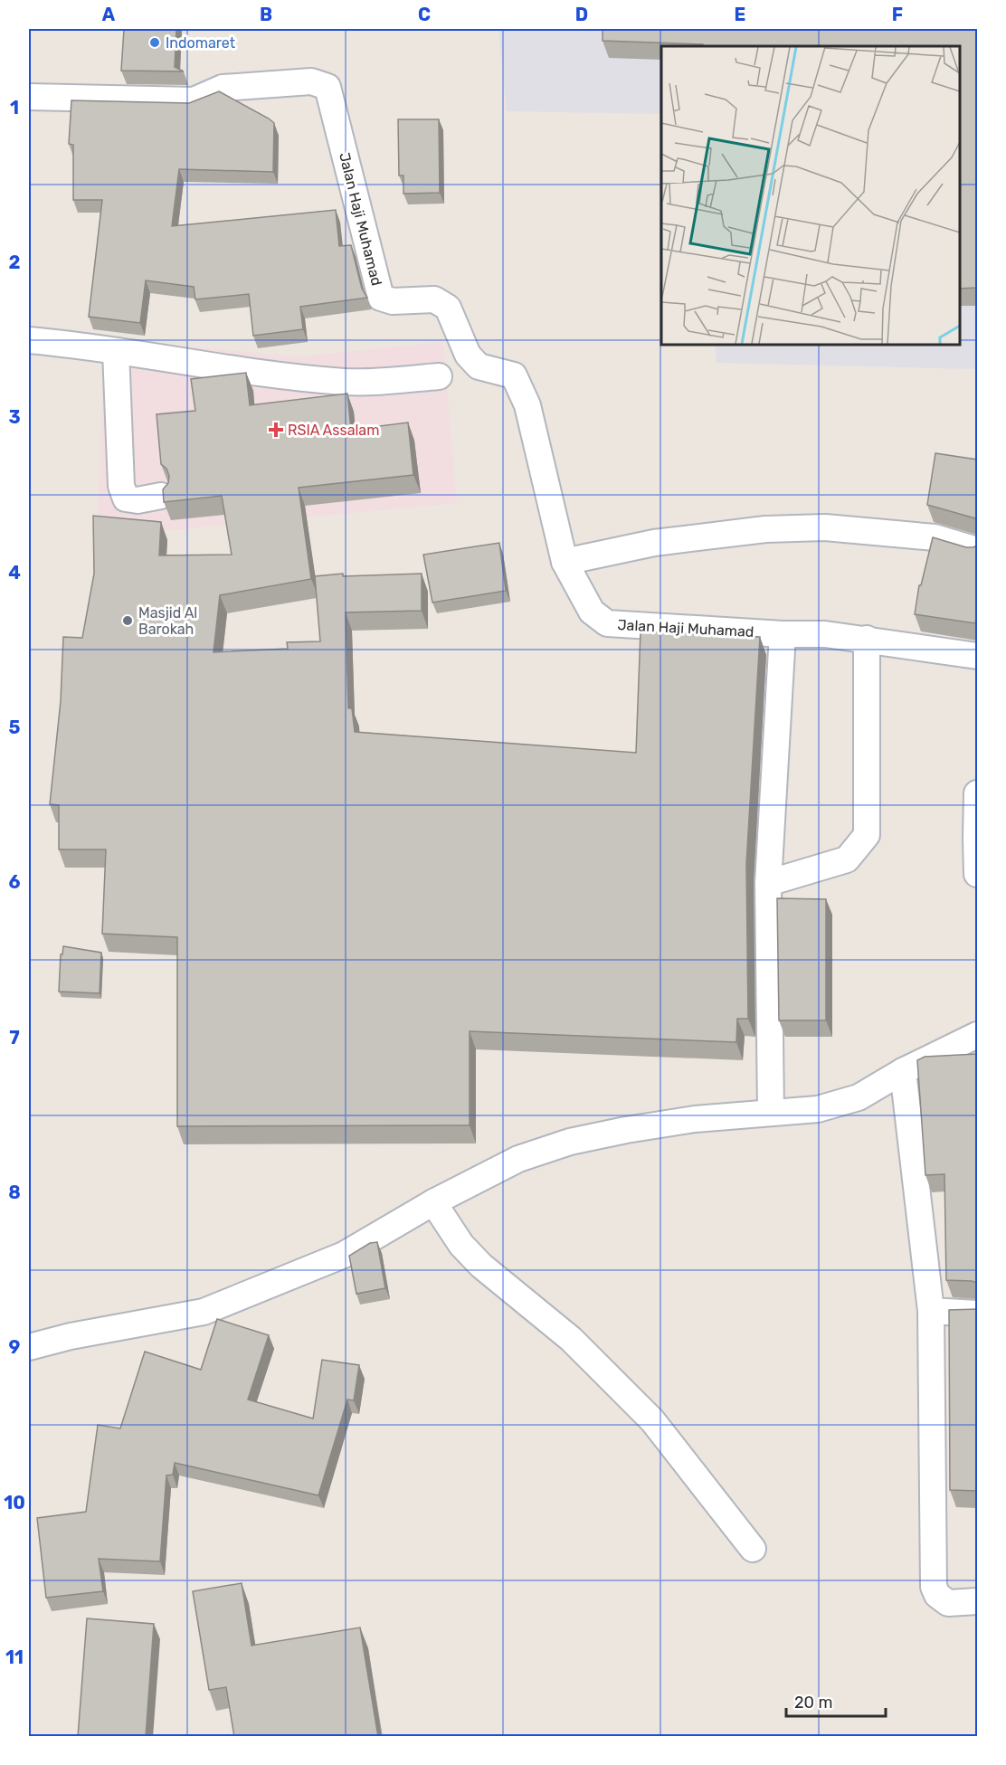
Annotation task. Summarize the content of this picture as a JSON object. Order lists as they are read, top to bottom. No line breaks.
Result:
{"streets":{"street":["Jalan Haji Muhamad"]},"places":{"other":["Indomaret","Masjid Al Barokah"],"health":["RSIA Assalam"]},"scale_bar":"20 m","grid":{"columns":["A","B","C","D","E","F"],"rows":["1","2","3","4","5","6","7","8","9","10","11"]}}
